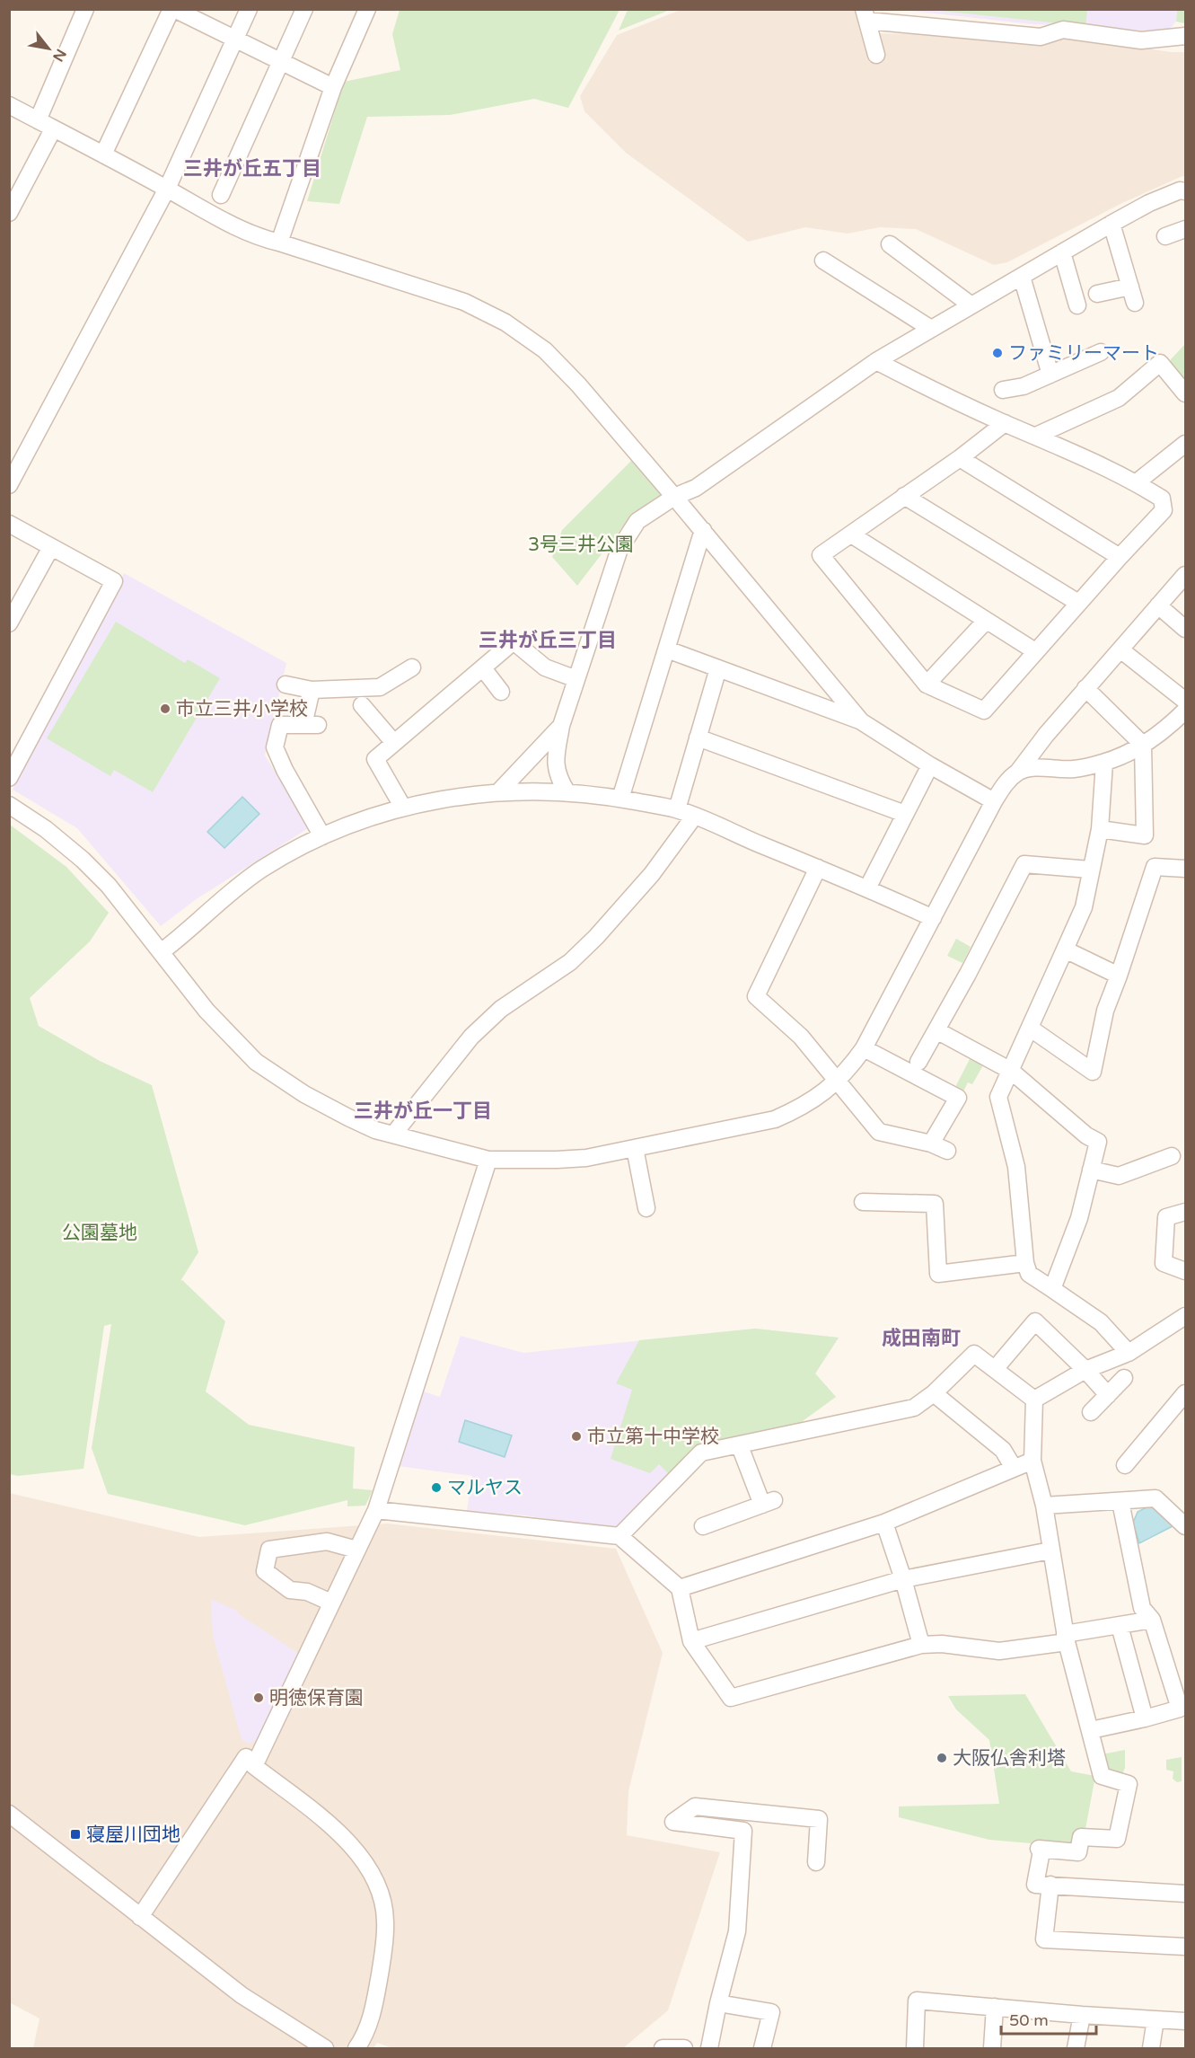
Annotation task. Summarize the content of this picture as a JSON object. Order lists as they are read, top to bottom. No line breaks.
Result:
{"districts":["三井が丘五丁目","三井が丘三丁目","三井が丘一丁目","成田南町"],"parks":["3号三井公園","公園墓地"],"places":{"other":["ファミリーマート","市立三井小学校","市立第十中学校","マルヤス","明徳保育園","大阪仏舎利塔"],"transit":["寝屋川団地"]},"scale_bar":"50 m","north":"bottom right"}
